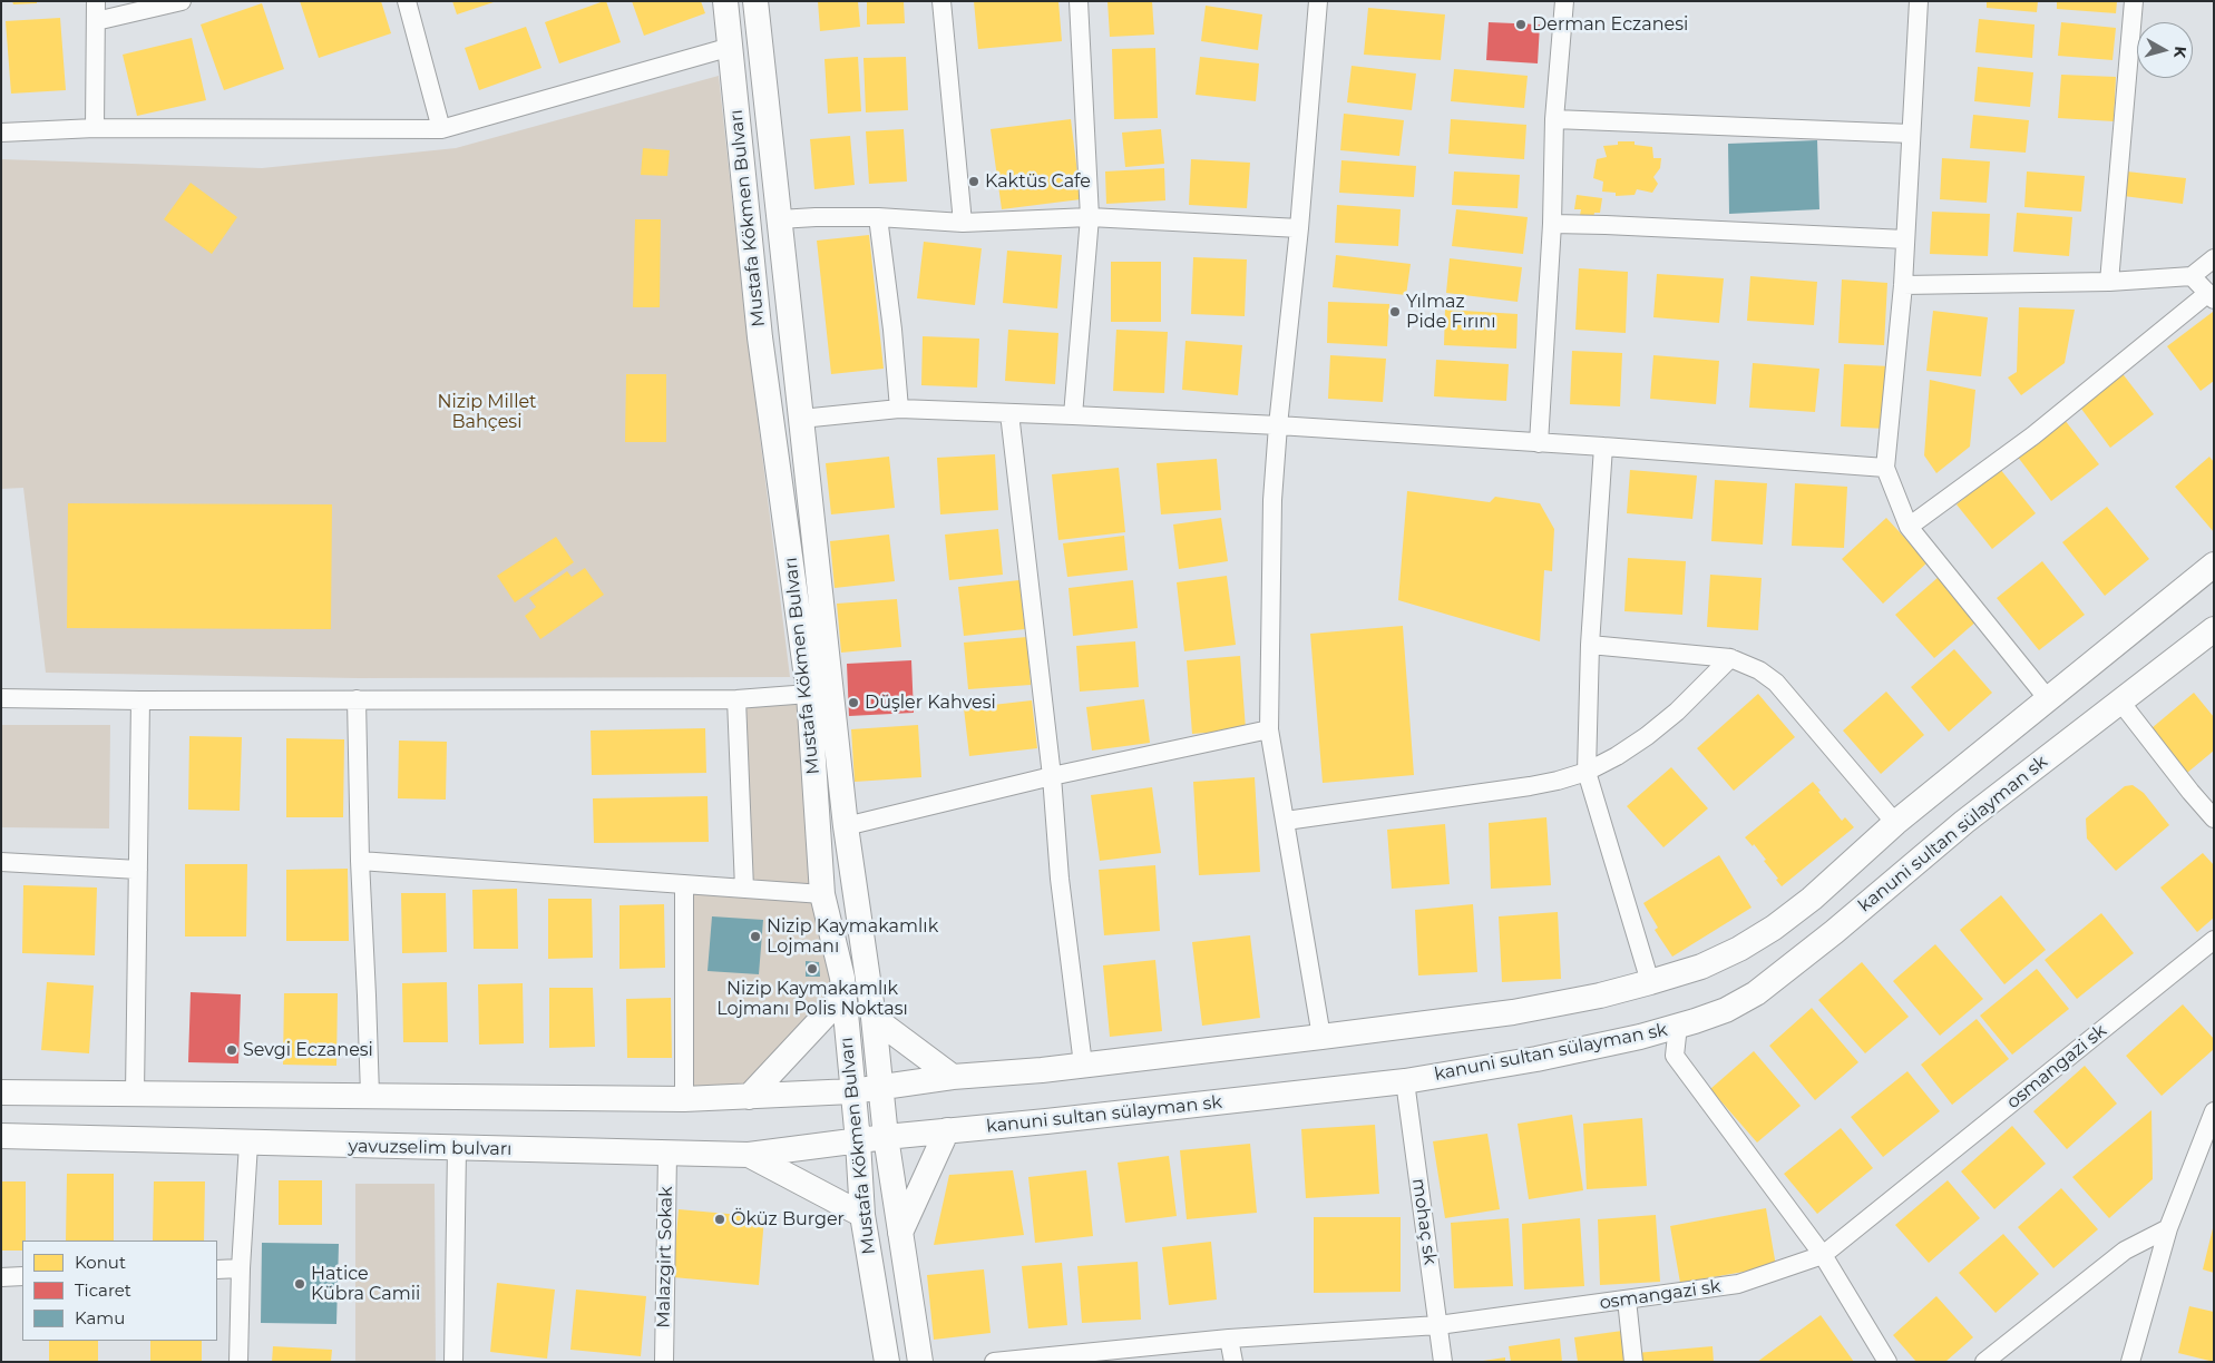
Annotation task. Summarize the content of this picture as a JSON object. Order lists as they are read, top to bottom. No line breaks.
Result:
{"streets":{"main road":["Mustafa Kökmen Bulvarı","kanuni sultan sülayman sk","yavuzselim bulvarı"],"street":["osmangazi sk","mohaç sk","Malazgirt Sokak"]},"crossings":[["Mustafa Kökmen Bulvarı","kanuni sultan sülayman sk"],["Mustafa Kökmen Bulvarı","yavuzselim bulvarı"],["kanuni sultan sülayman sk","yavuzselim bulvarı"],["kanuni sultan sülayman sk","mohaç sk"],["osmangazi sk","mohaç sk"],["yavuzselim bulvarı","Malazgirt Sokak"]],"parks":["Nizip Millet Bahçesi"],"places":["Derman Eczanesi","Kaktüs Cafe","Yılmaz Pide Fırını","Düşler Kahvesi","Nizip Kaymakamlık Lojmanı","Nizip Kaymakamlık Lojmanı Polis Noktası","Sevgi Eczanesi","Öküz Burger","Hatice Kübra Camii"],"legend":["Konut","Ticaret","Kamu"],"north":"right"}
